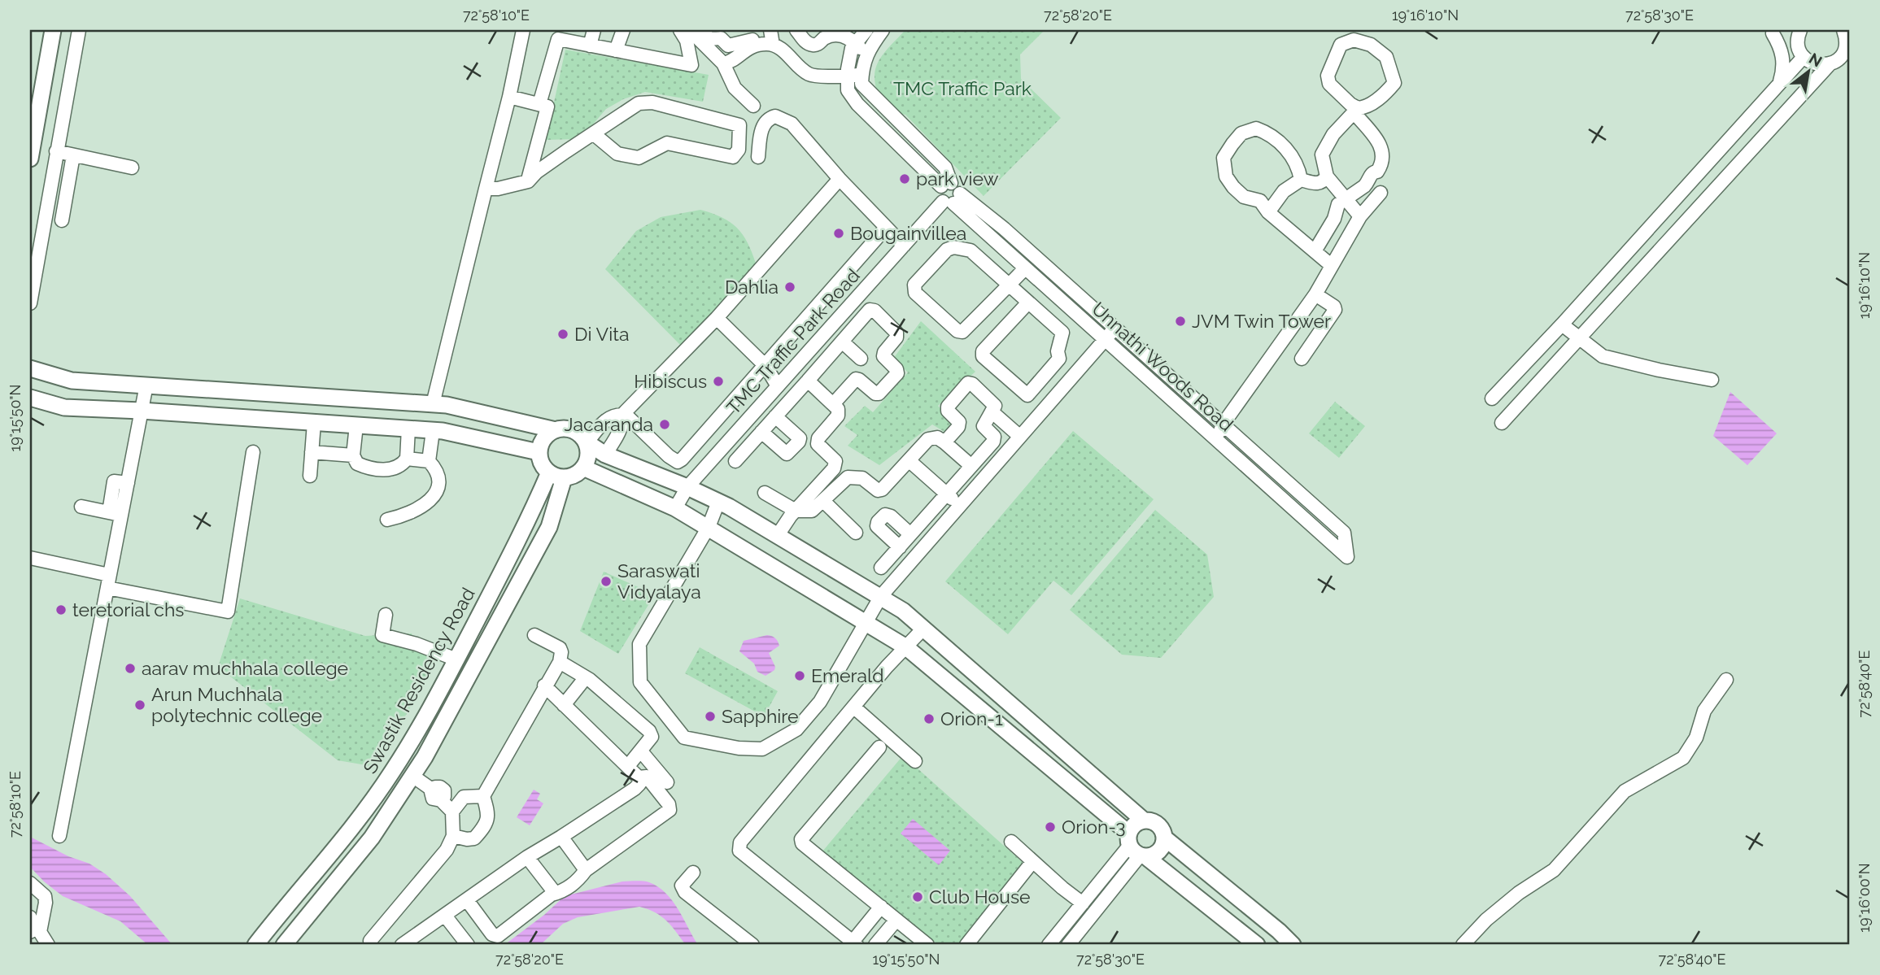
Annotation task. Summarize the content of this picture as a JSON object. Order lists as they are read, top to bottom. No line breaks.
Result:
{"streets":{"main road":["Swastik Residency Road"],"street":["TMC Traffic Park Road","Unnathi Woods Road"]},"crossings":[["TMC Traffic Park Road","Unnathi Woods Road"]],"parks":["TMC Traffic Park"],"places":["park view","Bougainvillea","Dahlia","JVM Twin Tower","Di Vita","Hibiscus","Jacaranda","Saraswati Vidyalaya","teretorial chs","aarav muchhala college","Emerald","Arun Muchhala polytechnic college","Sapphire","Orion-1","Orion-3","Club House"],"north":"top right","coordinates":["72°58'10\"E","72°58'20\"E","19°16'10\"N","72°58'30\"E","19°15'50\"N","72°58'40\"E","19°16'00\"N"]}
